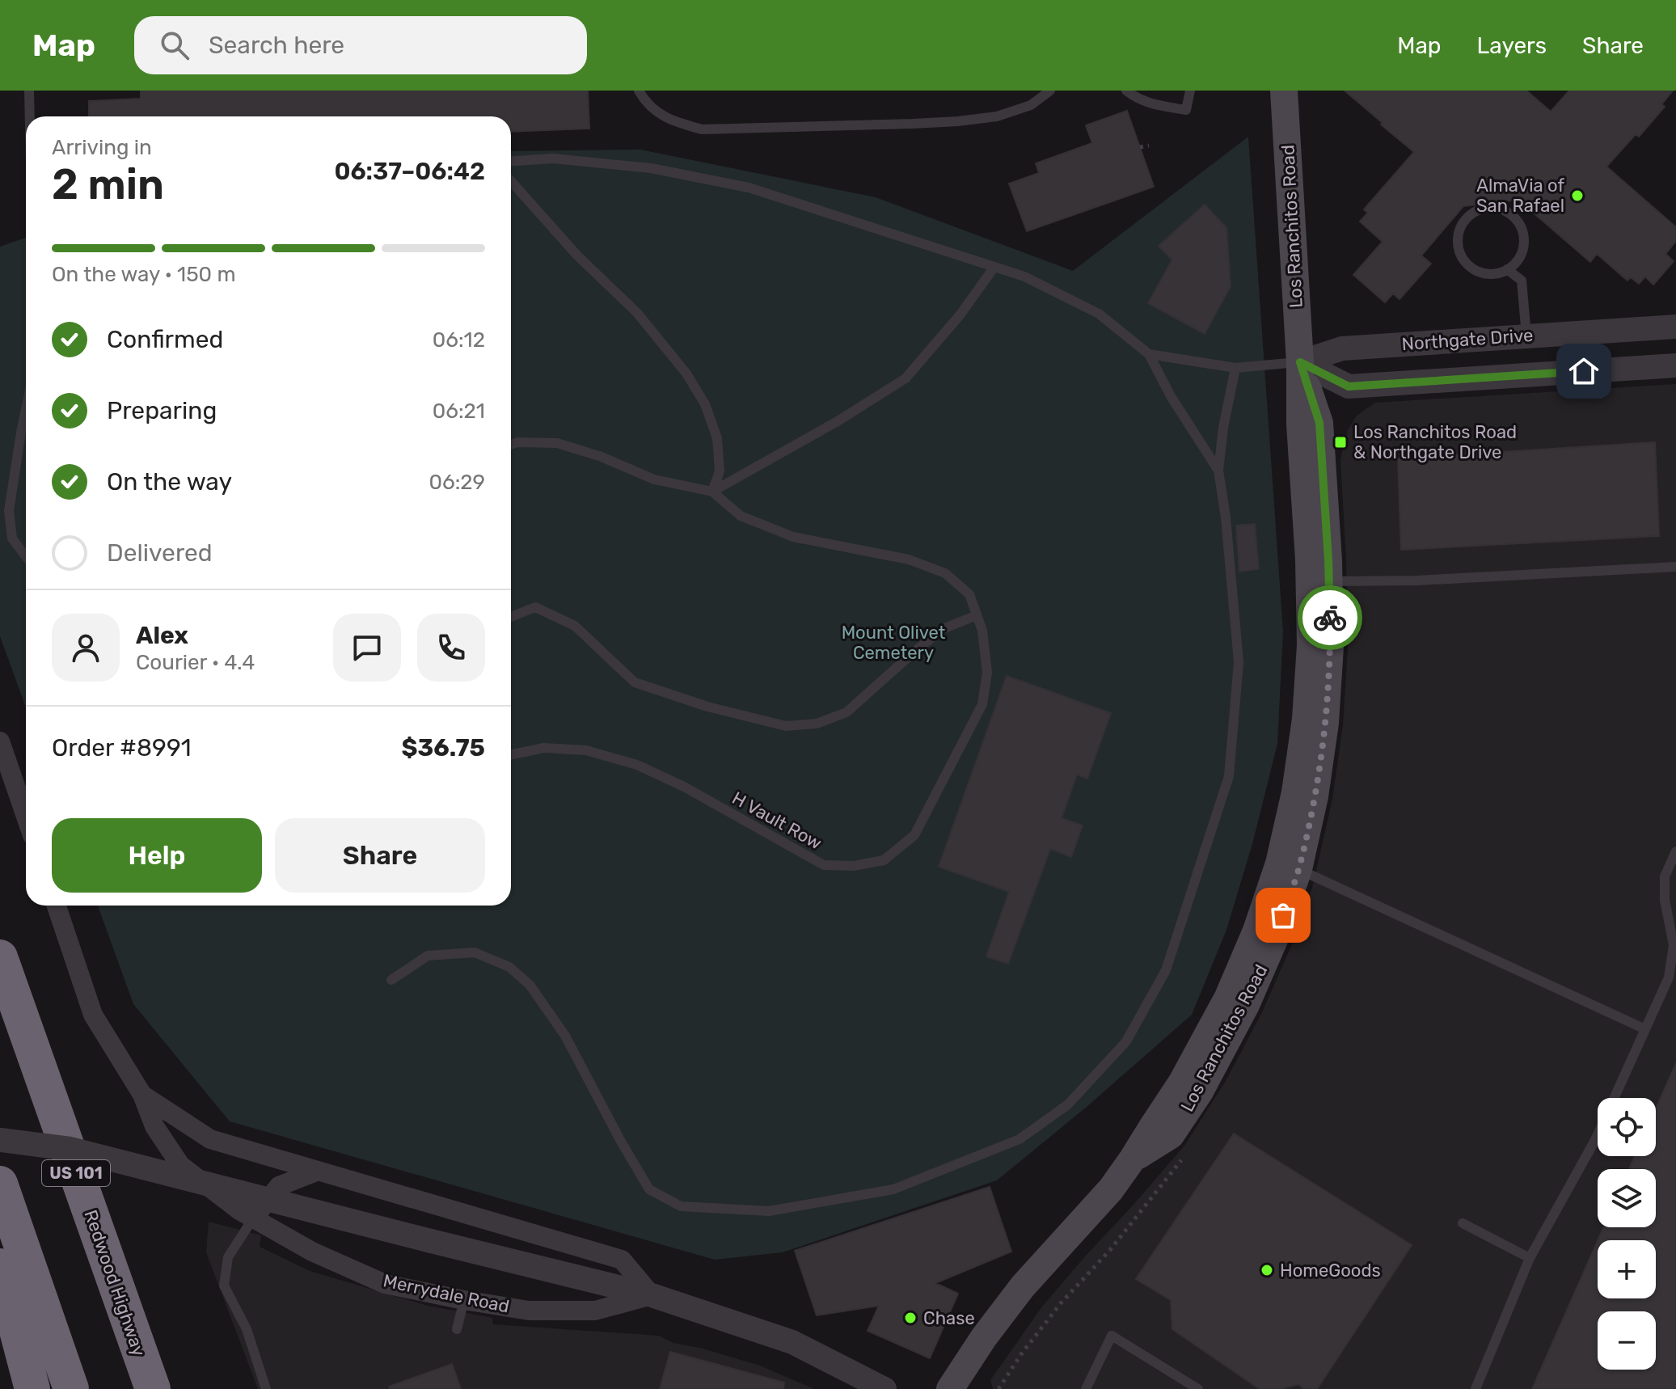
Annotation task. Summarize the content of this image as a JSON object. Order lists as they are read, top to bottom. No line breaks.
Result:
{"streets":{"highway":["US 101","Redwood Highway"],"main road":["Los Ranchitos Road"],"street":["Northgate Drive","Merrydale Road"],"lane":["H Vault Row"]},"crossings":[["Los Ranchitos Road","Northgate Drive"]],"parks":["Mount Olivet Cemetery"],"places":{"other":["AlmaVia of San Rafael","HomeGoods","Chase"],"transit":["Los Ranchitos Road & Northgate Drive"]},"page":{"header":"Map","search":"Search here","nav":["Map","Layers","Share"],"heading":["2 min","Arriving in","06:37–06:42"],"panel":["Alex","Courier · 4.4","Order #8991","$36.75"],"bar":"On the way · 150 m","list":[["Confirmed","06:12"],["Preparing","06:21"],["On the way","06:29"],"Delivered"],"buttons":["Help","Share"],"map_buttons":["+","−"]}}
